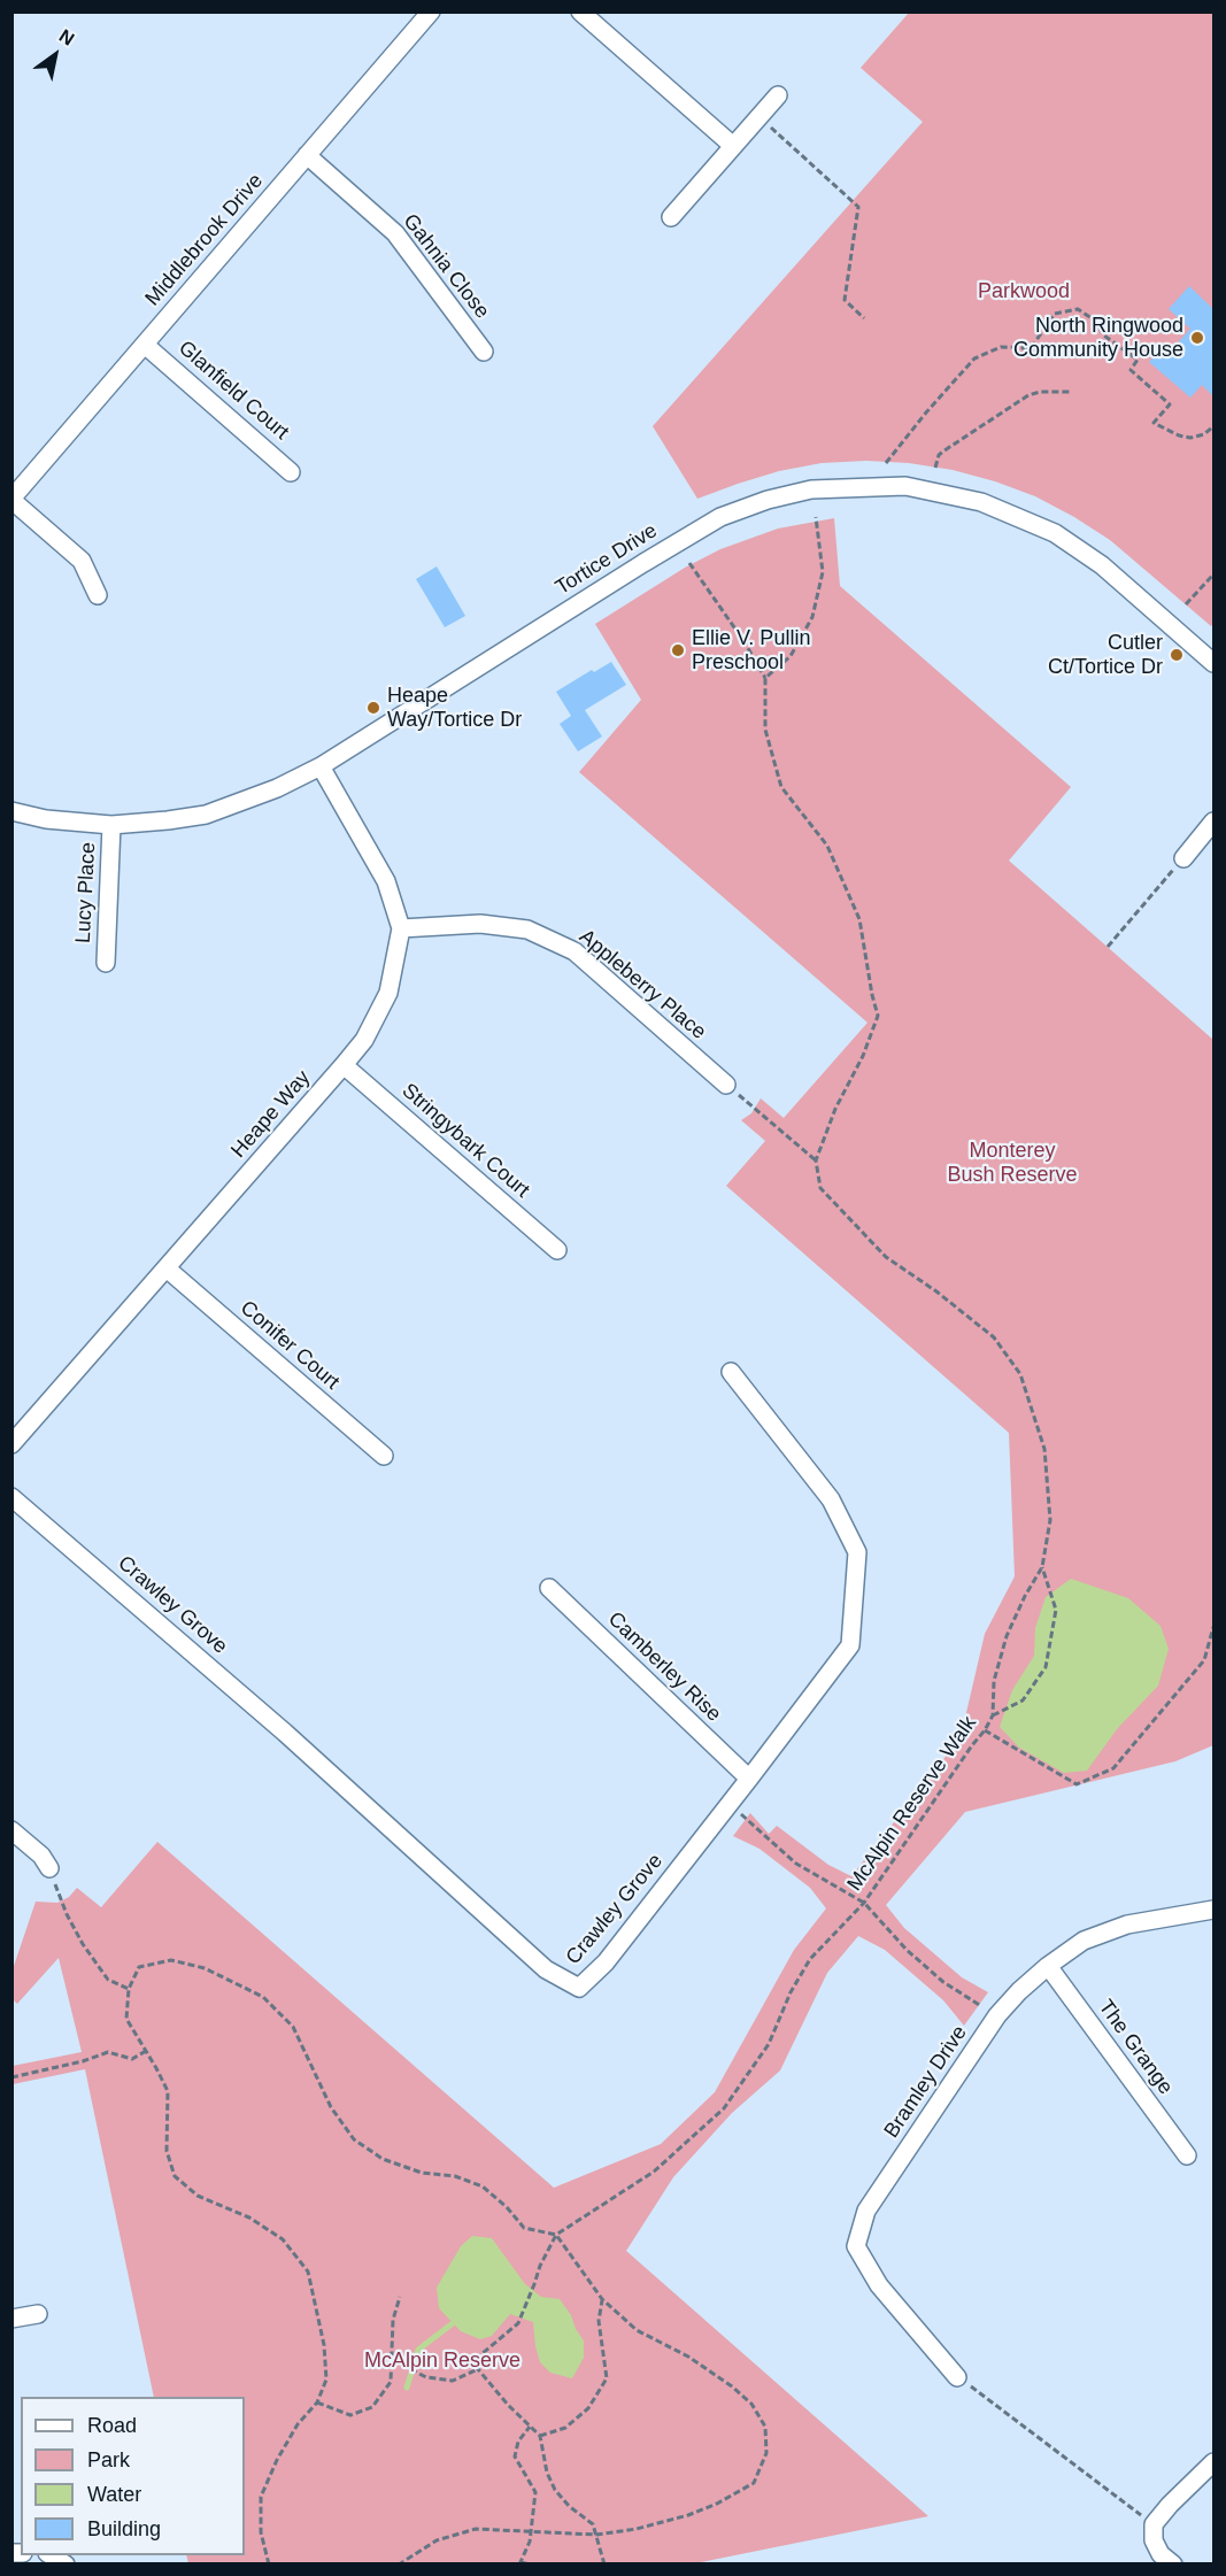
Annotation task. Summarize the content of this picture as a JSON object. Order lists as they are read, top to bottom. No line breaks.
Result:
{"streets":{"street":["Middlebrook Drive","Gahnia Close","Glanfield Court","Tortice Drive","Lucy Place","Appleberry Place","Heape Way","Stringybark Court","Conifer Court","Crawley Grove","Camberley Rise","The Grange","Bramley Drive"],"path":["McAlpin Reserve Walk"]},"crossings":[["Middlebrook Drive","Gahnia Close"],["Middlebrook Drive","Glanfield Court"],["Tortice Drive","Lucy Place"],["Tortice Drive","Heape Way"],["Appleberry Place","Heape Way"],["Heape Way","Stringybark Court"],["Heape Way","Conifer Court"],["Crawley Grove","Camberley Rise"],["The Grange","Bramley Drive"]],"parks":["Parkwood","Monterey Bush Reserve","McAlpin Reserve"],"places":["North Ringwood Community House","Ellie V. Pullin Preschool","Cutler Ct/Tortice Dr","Heape Way/Tortice Dr"],"legend":["Road","Park","Water","Building"],"north":"top right"}
